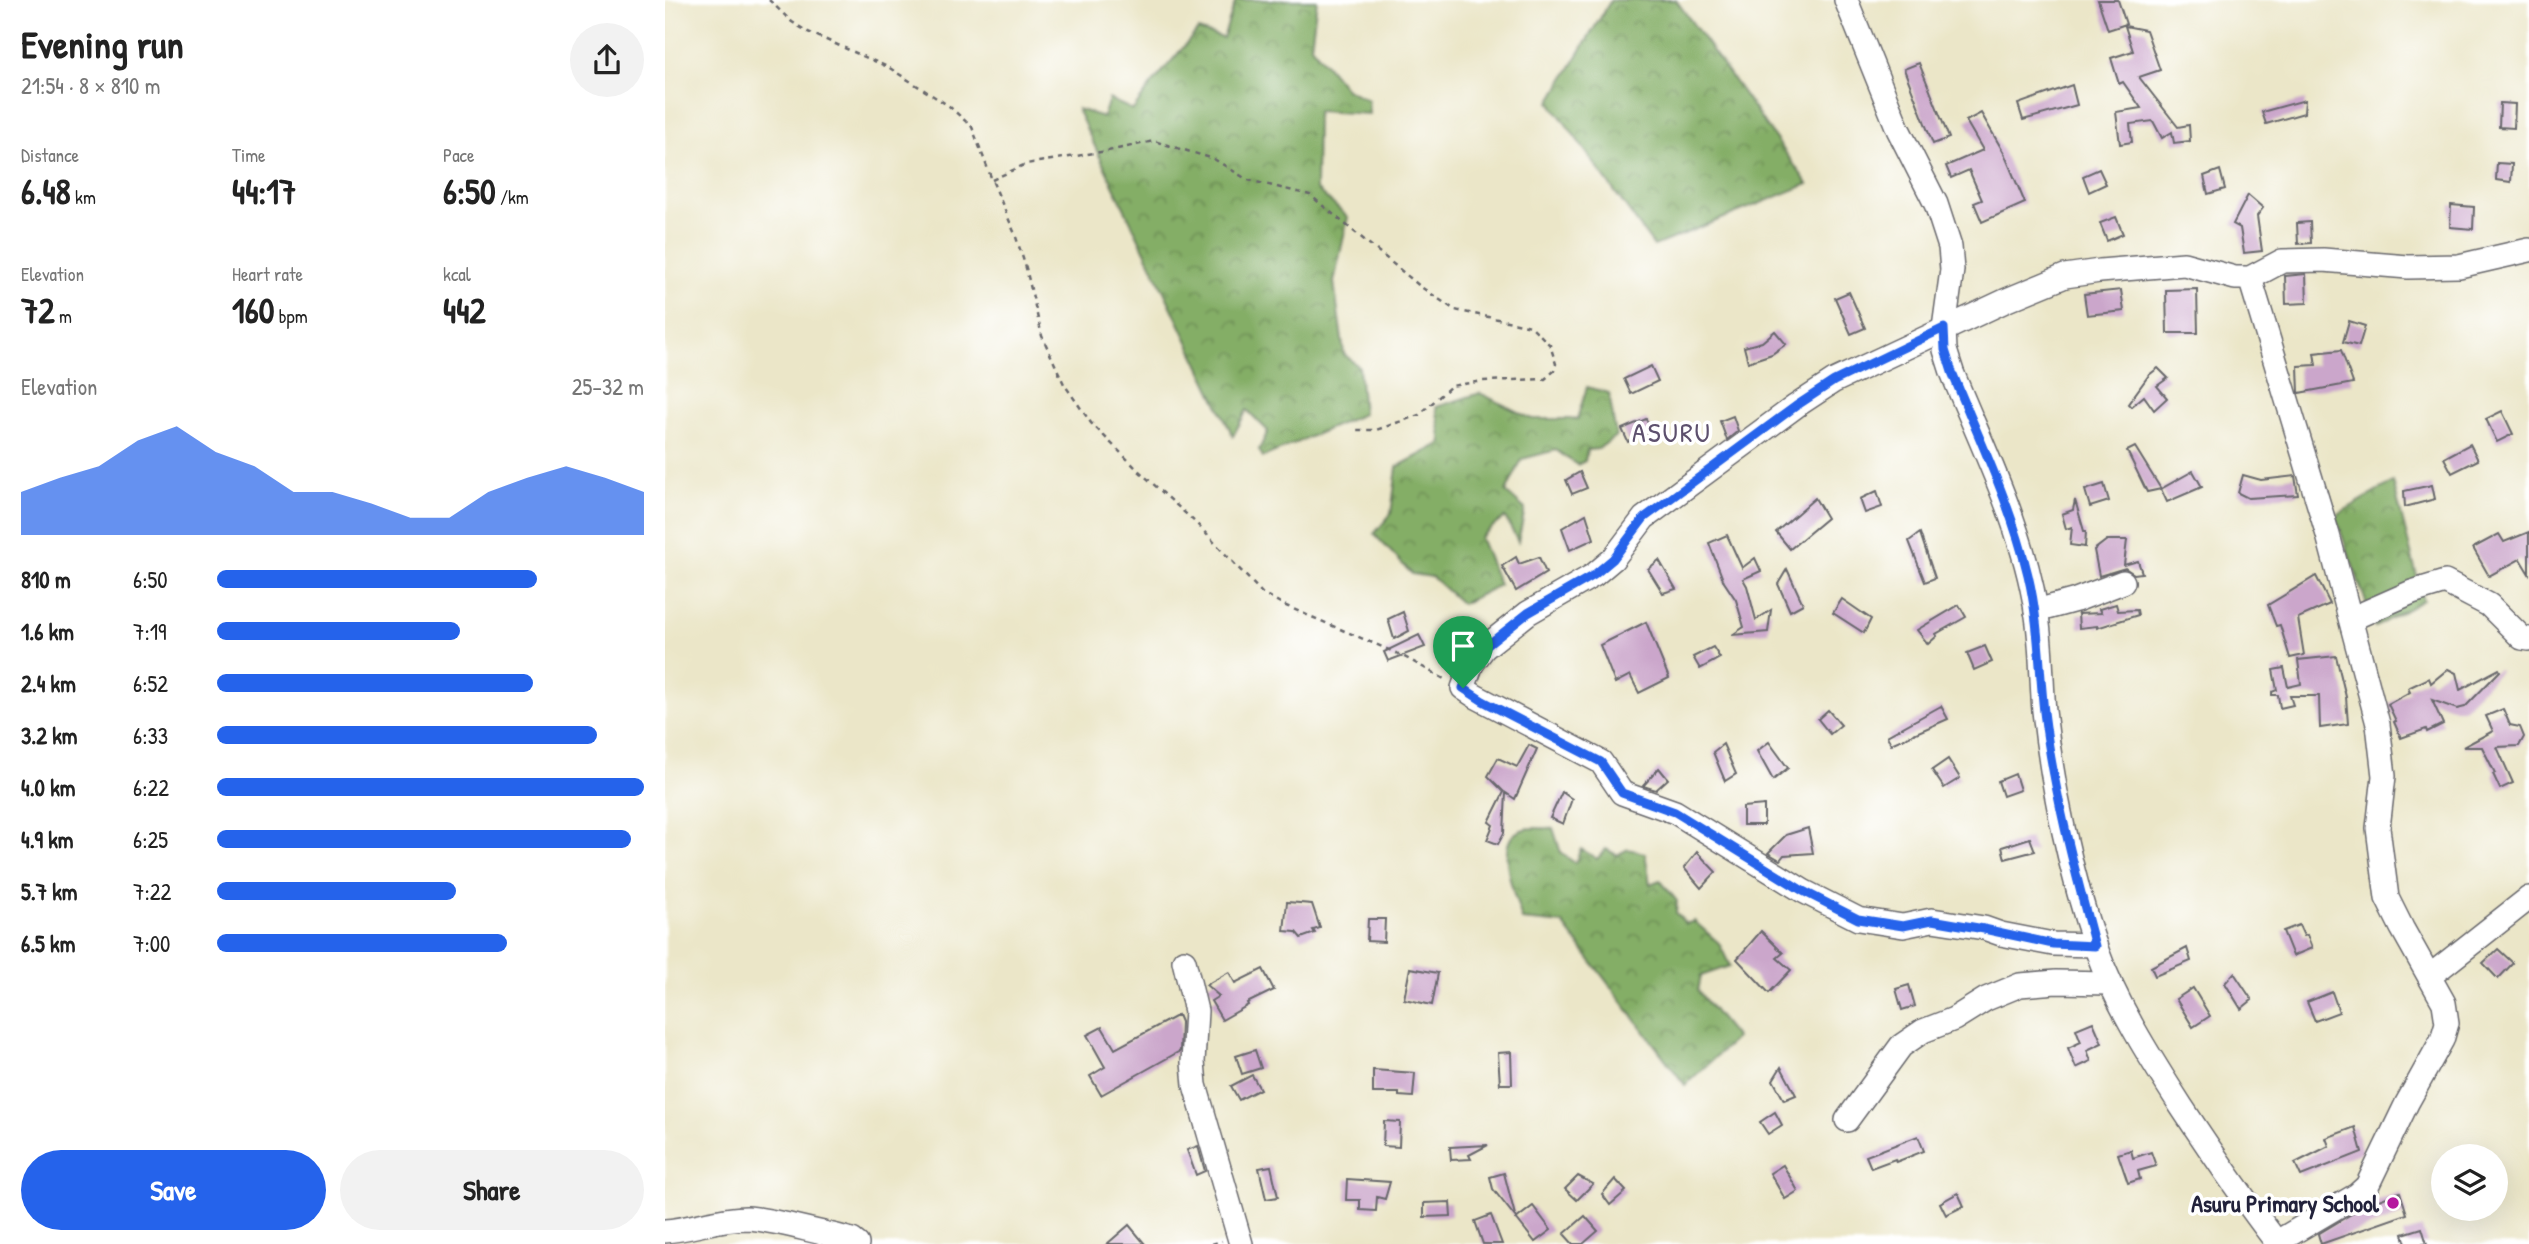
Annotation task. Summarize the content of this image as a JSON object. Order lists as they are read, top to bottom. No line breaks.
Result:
{"districts":["ASURU"],"places":["Asuru Primary School"],"page":{"heading":["Evening run","21:54 · 8 × 810 m"],"stats":[["Distance","6.48 km"],["Time","44:17"],["Pace","6:50 /km"],["Elevation","72 m"],["Heart rate","160 bpm"],["kcal","442"]],"chart":["Elevation","25–32 m"],"list":[{"name":"810 m","note":"6:50"},{"name":"1.6 km","note":"7:19"},{"name":"2.4 km","note":"6:52"},{"name":"3.2 km","note":"6:33"},{"name":"4.0 km","note":"6:22"},{"name":"4.9 km","note":"6:25"},{"name":"5.7 km","note":"7:22"},{"name":"6.5 km","note":"7:00"}],"buttons":["Save","Share"]}}
